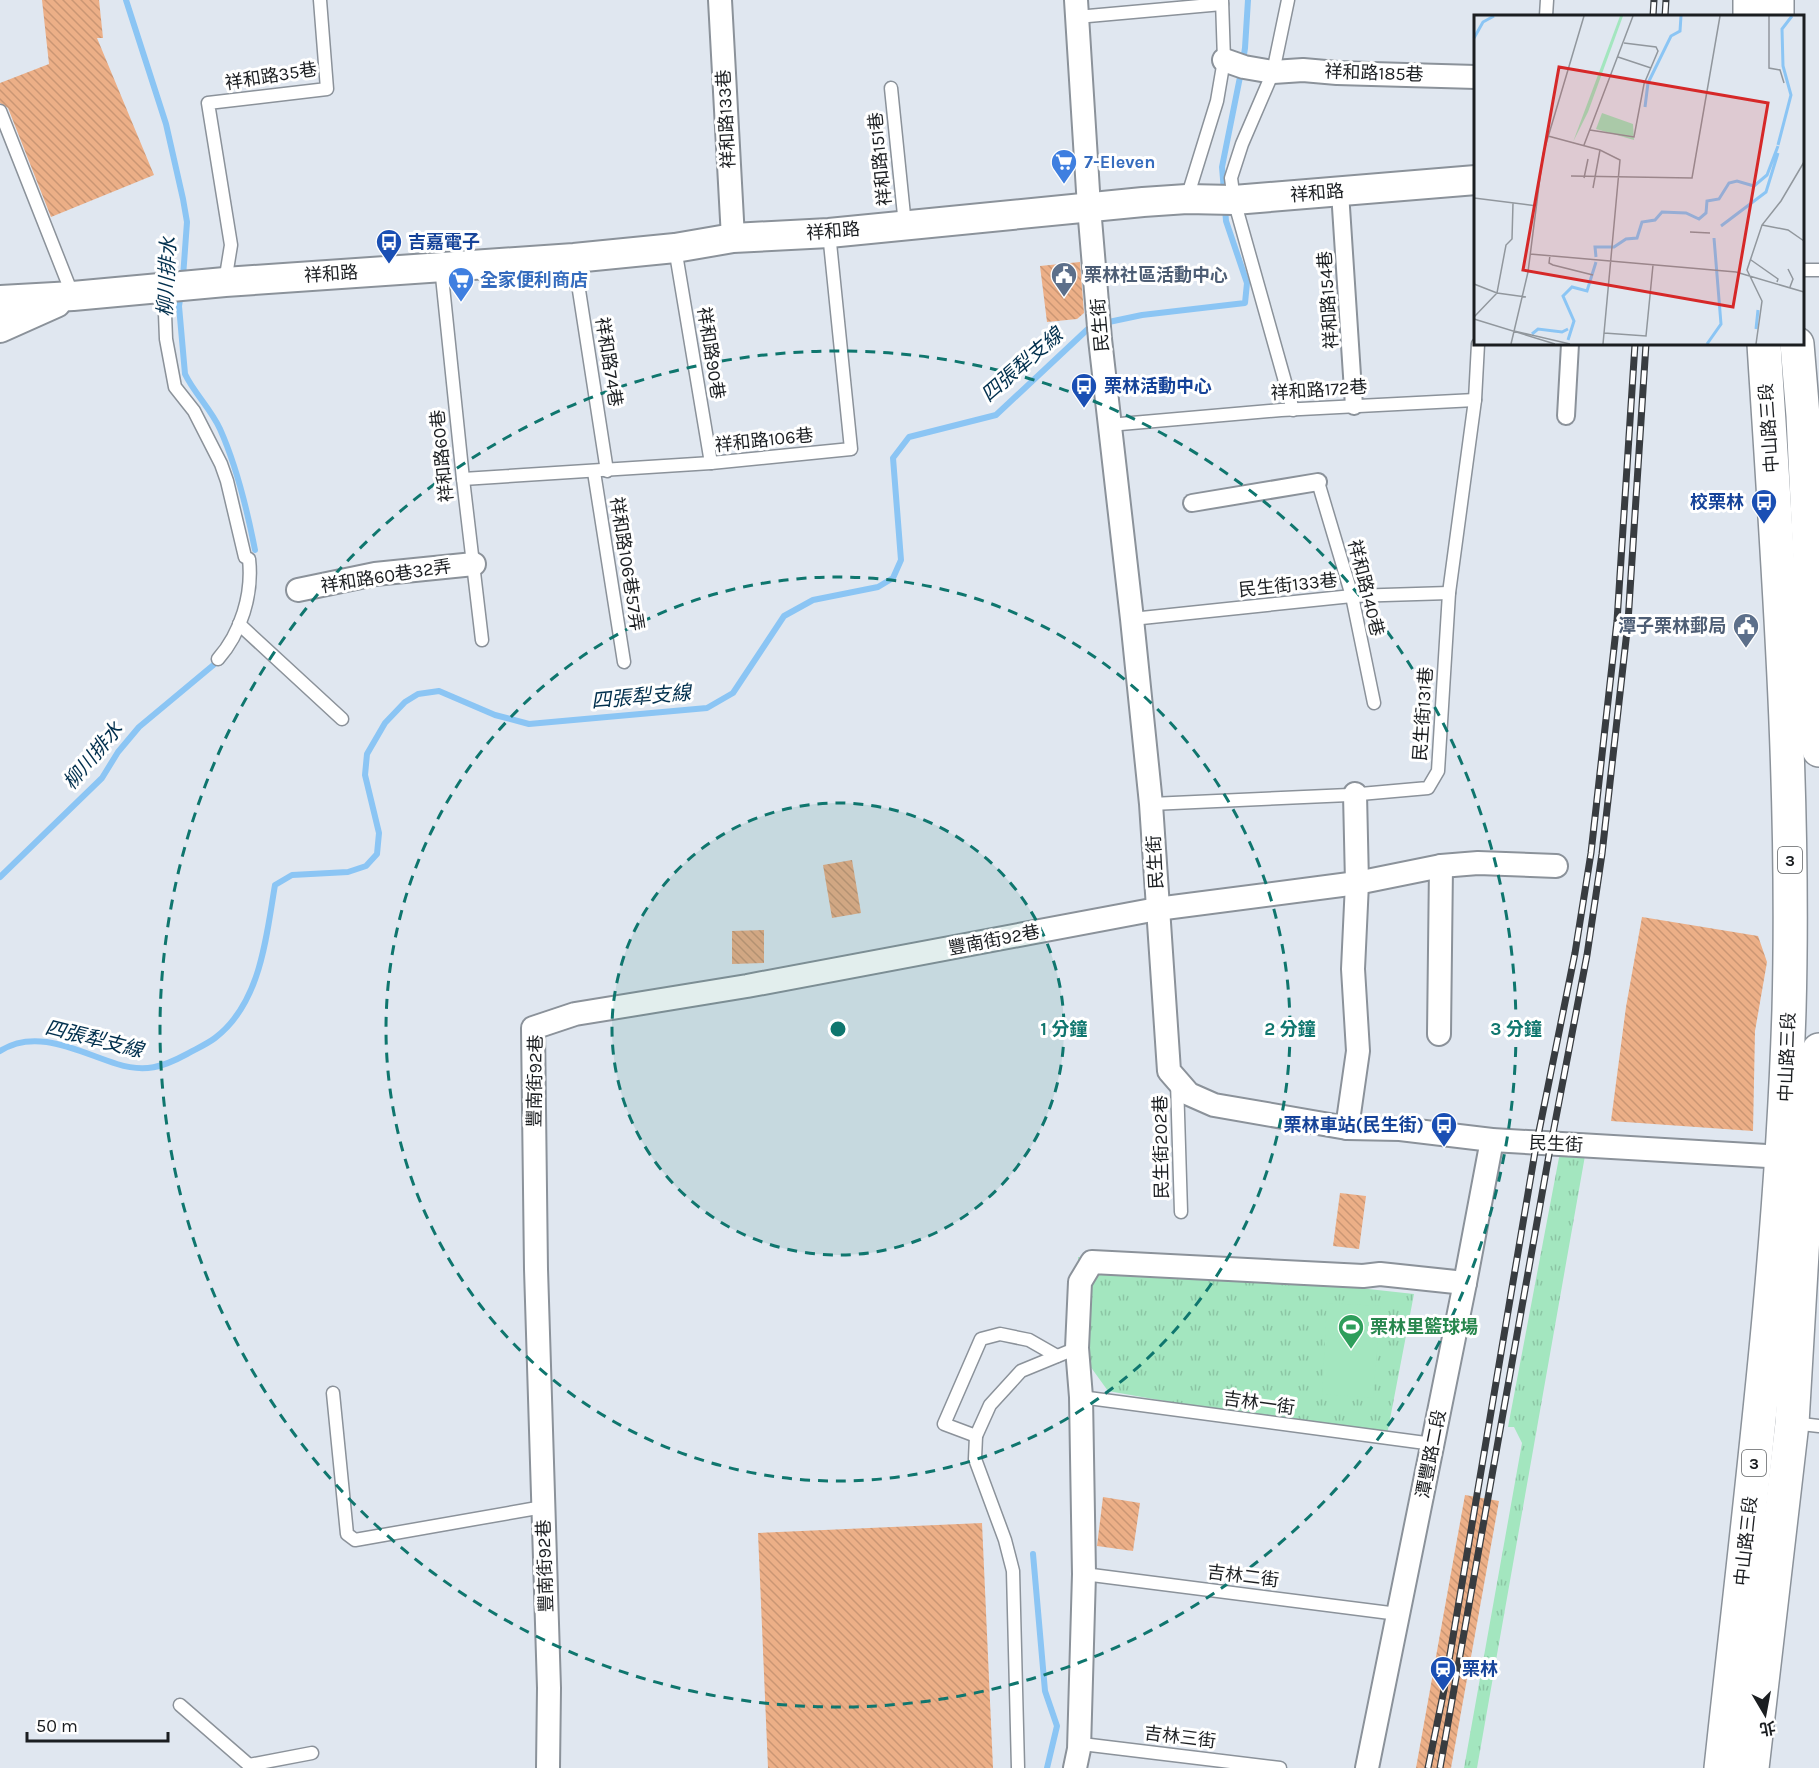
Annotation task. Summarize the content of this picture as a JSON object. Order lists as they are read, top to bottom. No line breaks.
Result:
{"streets":{"main road":["中山路三段","3"],"street":["祥和路185巷","祥和路133巷","祥和路","祥和路154巷","民生街","祥和路60巷32弄","豐南街92巷","潭豐路二段"],"lane":["祥和路35巷","祥和路151巷","祥和路90巷","祥和路74巷","祥和路172巷","祥和路106巷","祥和路60巷","祥和路106巷57弄","民生街133巷","祥和路140巷","民生街131巷","民生街202巷","吉林一街","吉林二街","吉林三街"]},"crossings":[["祥和路35巷","祥和路"],["祥和路133巷","祥和路"],["祥和路151巷","祥和路"],["祥和路","祥和路154巷"],["祥和路","民生街"],["祥和路","祥和路90巷"],["祥和路","祥和路74巷"],["祥和路","祥和路106巷"],["祥和路","祥和路60巷"],["祥和路154巷","祥和路172巷"],["民生街","祥和路172巷"],["民生街","中山路三段"],["民生街","民生街133巷"],["民生街","民生街131巷"],["民生街","豐南街92巷"],["民生街","民生街202巷"],["民生街","潭豐路二段"],["祥和路90巷","祥和路106巷"],["祥和路74巷","祥和路106巷"],["祥和路172巷","民生街131巷"],["祥和路106巷","祥和路60巷"],["祥和路106巷","祥和路106巷57弄"],["祥和路60巷","祥和路60巷32弄"],["民生街133巷","祥和路140巷"],["民生街133巷","民生街131巷"],["吉林一街","潭豐路二段"],["潭豐路二段","吉林二街"]],"water":["柳川排水","四張犁支線"],"places":{"supermarket":["7-Eleven","全家便利商店"],"bus stop":["吉嘉電子","栗林活動中心","校栗林","栗林車站(民生街)"],"public building":["栗林社區活動中心","潭子栗林郵局"],"sports":["栗林里籃球場"],"station":["栗林"]},"scale_bar":"50 m","north":"bottom","rings":["1 分鐘","2 分鐘","3 分鐘"]}
